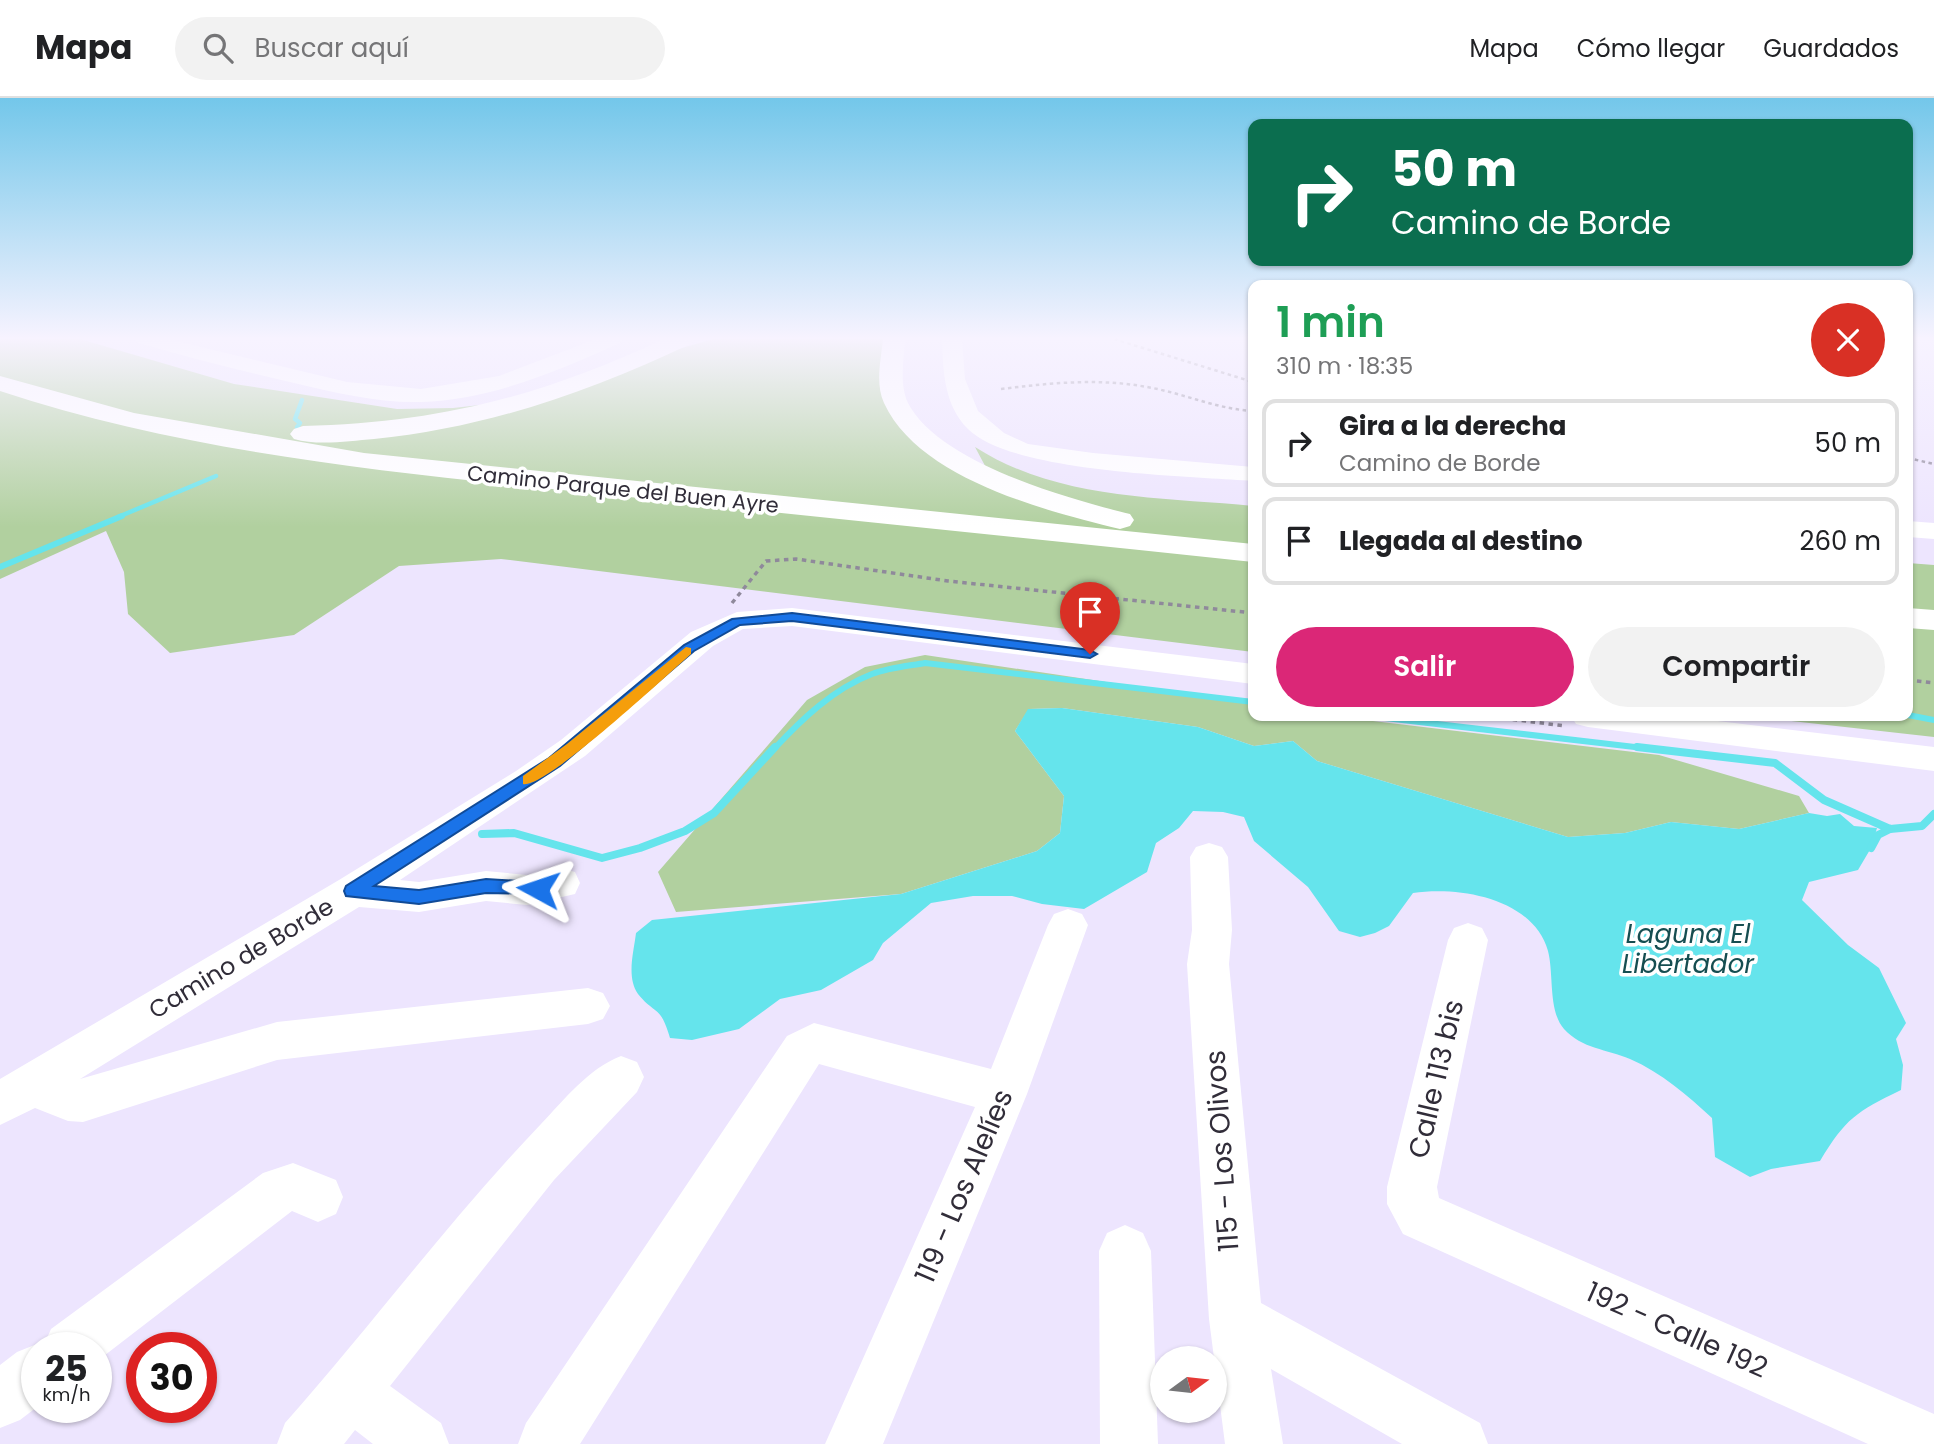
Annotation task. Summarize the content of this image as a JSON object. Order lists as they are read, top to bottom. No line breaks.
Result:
{"streets":{"highway":["Camino Parque del Buen Ayre"],"street":["Camino de Borde","Calle 113 bis","115 - Los Olivos","119 - Los Alelíes","192 - Calle 192"]},"crossings":[["Calle 113 bis","192 - Calle 192"]],"water":["Laguna El Libertador"],"north":"right","page":{"header":"Mapa","search":"Buscar aquí","nav":["Mapa","Cómo llegar","Guardados"],"turn":["50 m","Camino de Borde"],"heading":["1 min","310 m · 18:35"],"list":[{"name":"Gira a la derecha","note":"Camino de Borde","value":"50 m"},{"name":"Llegada al destino","value":"260 m"}],"buttons":["Salir","Compartir"],"speed":"25 km/h","limit":"30"}}
